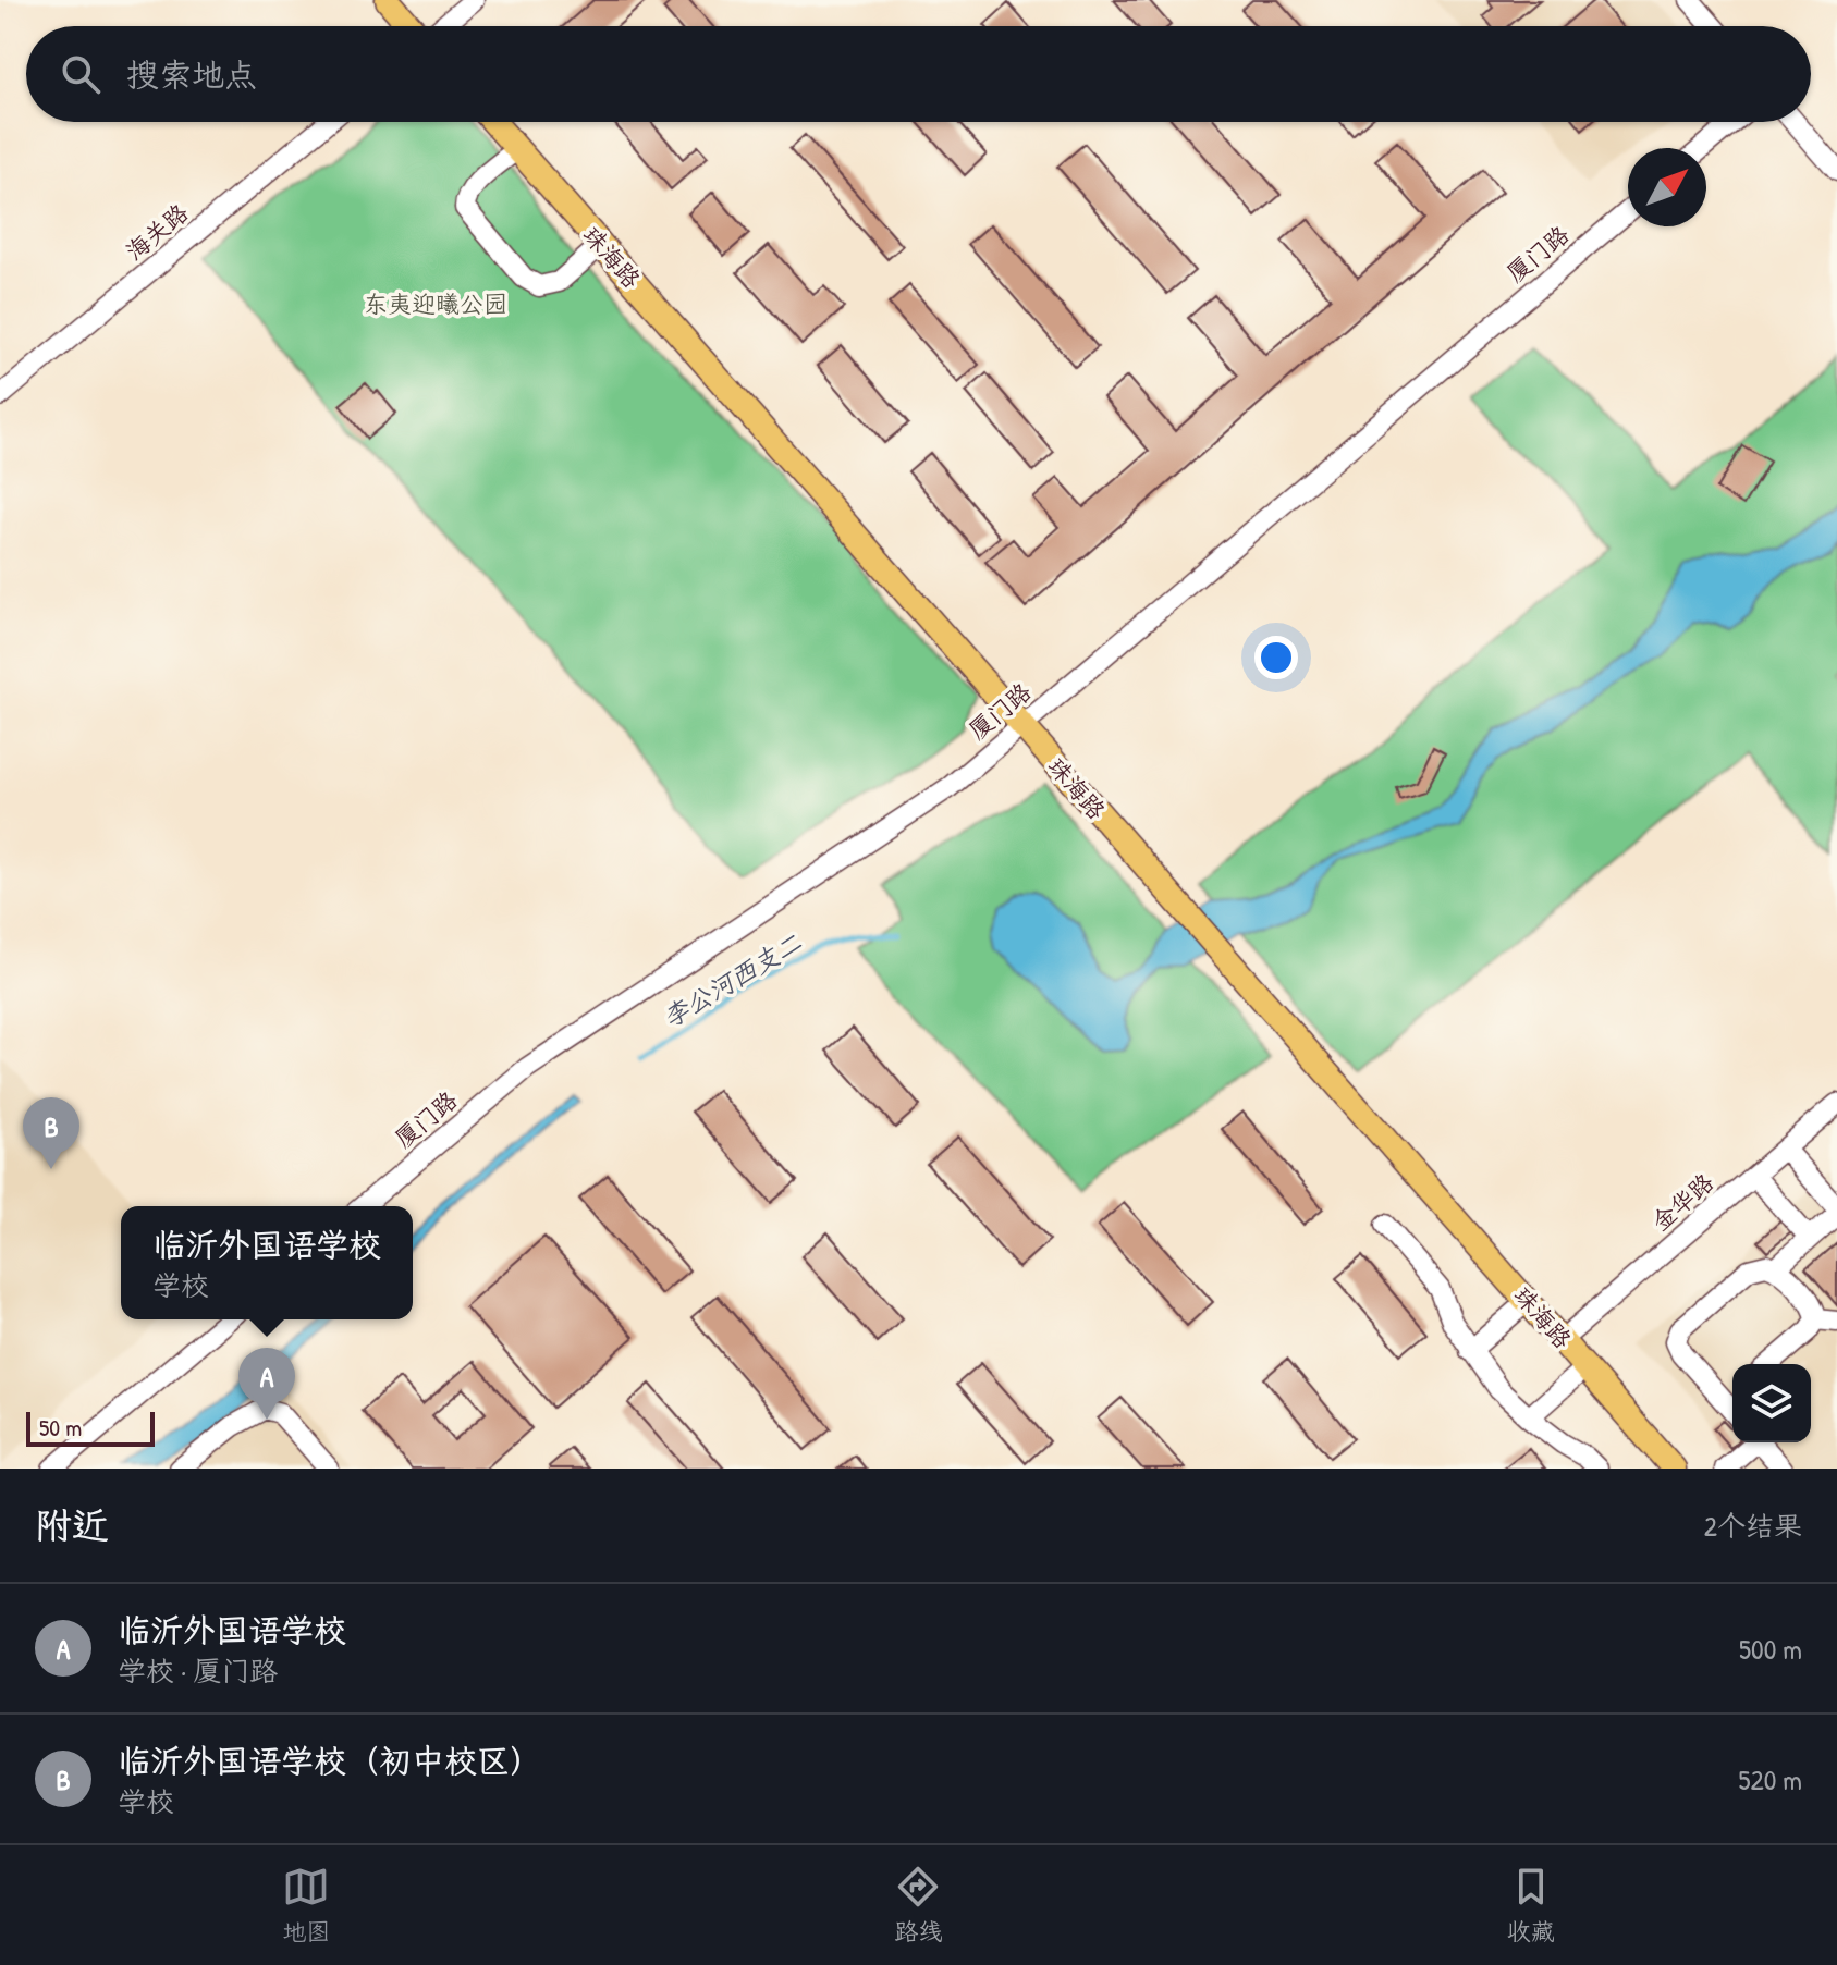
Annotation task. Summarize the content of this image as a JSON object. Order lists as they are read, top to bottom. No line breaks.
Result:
{"streets":{"main road":["珠海路"],"street":["海关路","厦门路","金华路"]},"crossings":[["厦门路","珠海路"],["珠海路","金华路"]],"water":["李公河西支二"],"parks":["东夷迎曦公园"],"scale_bar":"50 m","north":"top right","page":{"search":"搜索地点","pins":["B","A"],"popup":["临沂外国语学校","学校"],"scale":"50 m","heading":["附近","2个结果"],"list":[{"mark":"A","name":"临沂外国语学校","note":"学校 · 厦门路","value":"500 m"},{"mark":"B","name":"临沂外国语学校（初中校区）","note":"学校","value":"520 m"}],"nav":["地图","路线","收藏"]}}
